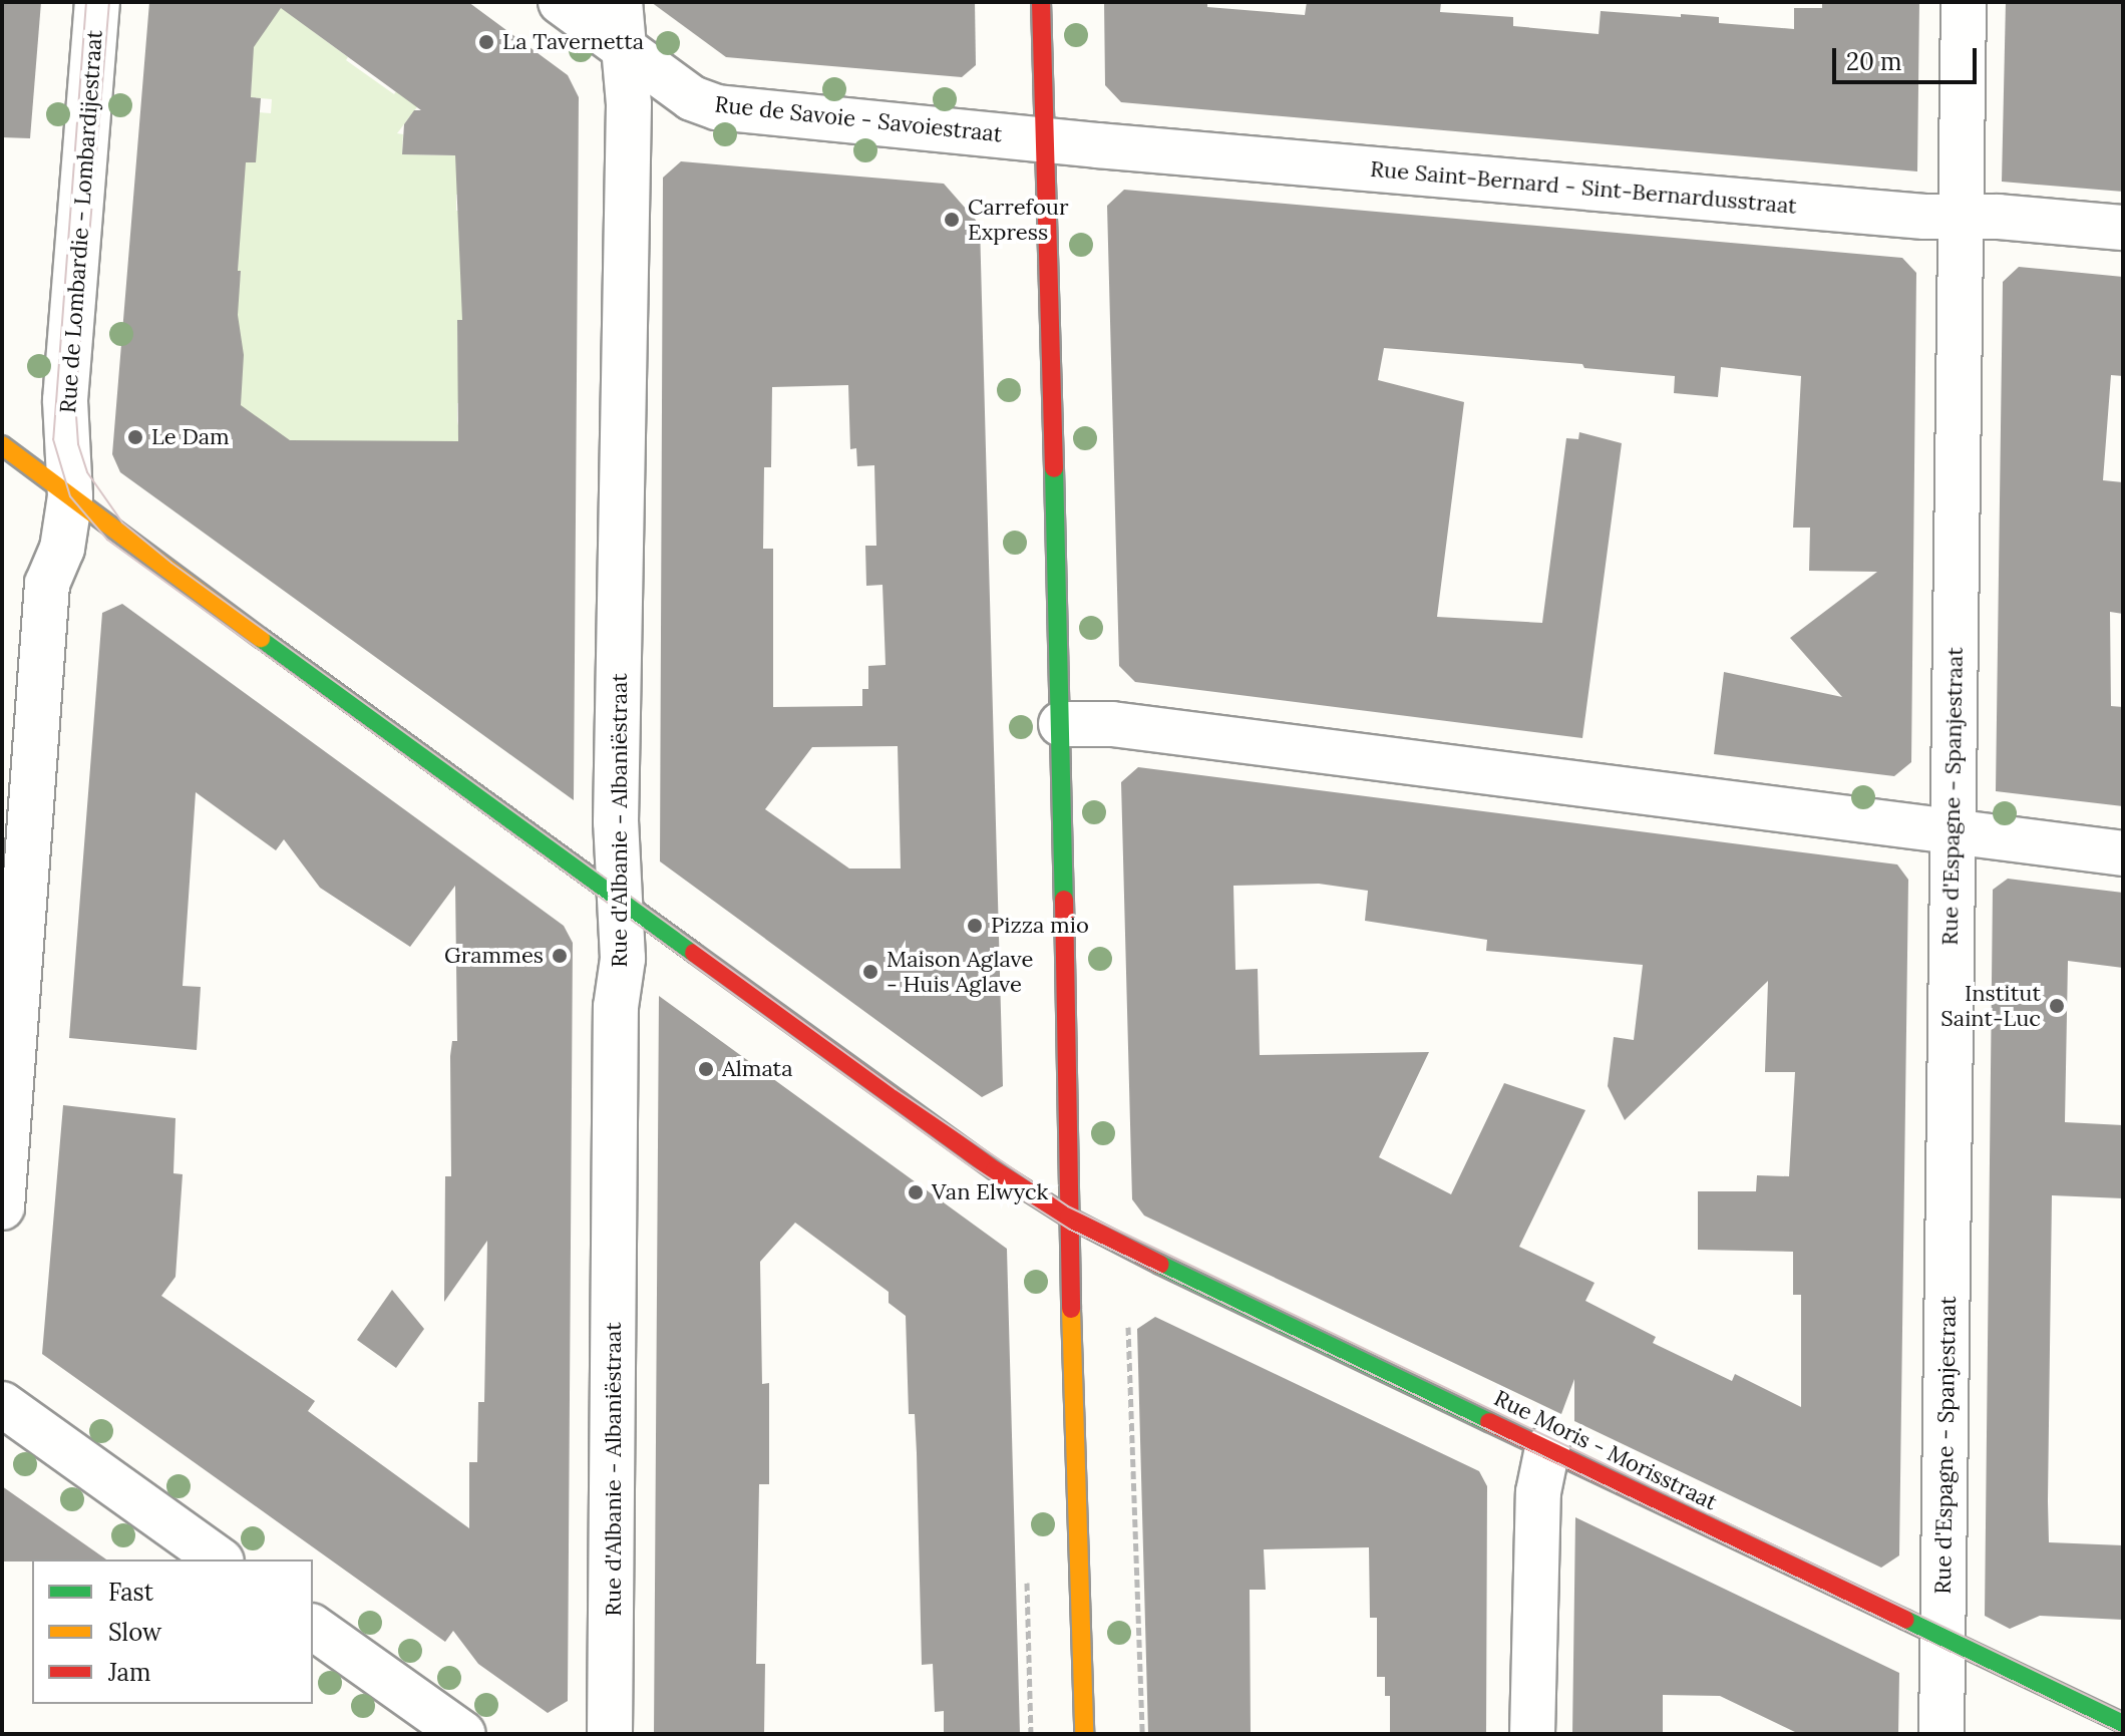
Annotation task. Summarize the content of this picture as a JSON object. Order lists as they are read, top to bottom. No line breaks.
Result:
{"streets":{"street":["Rue de Savoie - Savoiestraat","Rue Saint-Bernard - Sint-Bernardusstraat","Rue de Lombardie - Lombardijestraat","Rue d'Espagne - Spanjestraat","Rue d'Albanie - Albaniëstraat","Rue Moris - Morisstraat"]},"crossings":[["Rue de Savoie - Savoiestraat","Rue Saint-Bernard - Sint-Bernardusstraat"],["Rue de Savoie - Savoiestraat","Rue d'Albanie - Albaniëstraat"],["Rue Saint-Bernard - Sint-Bernardusstraat","Rue d'Espagne - Spanjestraat"],["Rue de Lombardie - Lombardijestraat","Rue Moris - Morisstraat"],["Rue d'Espagne - Spanjestraat","Rue Moris - Morisstraat"],["Rue d'Albanie - Albaniëstraat","Rue Moris - Morisstraat"]],"places":["La Tavernetta","Carrefour Express","Le Dam","Pizza mio","Grammes","Maison Aglave - Huis Aglave","Institut Saint-Luc","Almata","Van Elwyck"],"legend":["Fast","Slow","Jam"],"scale_bar":"20 m"}
